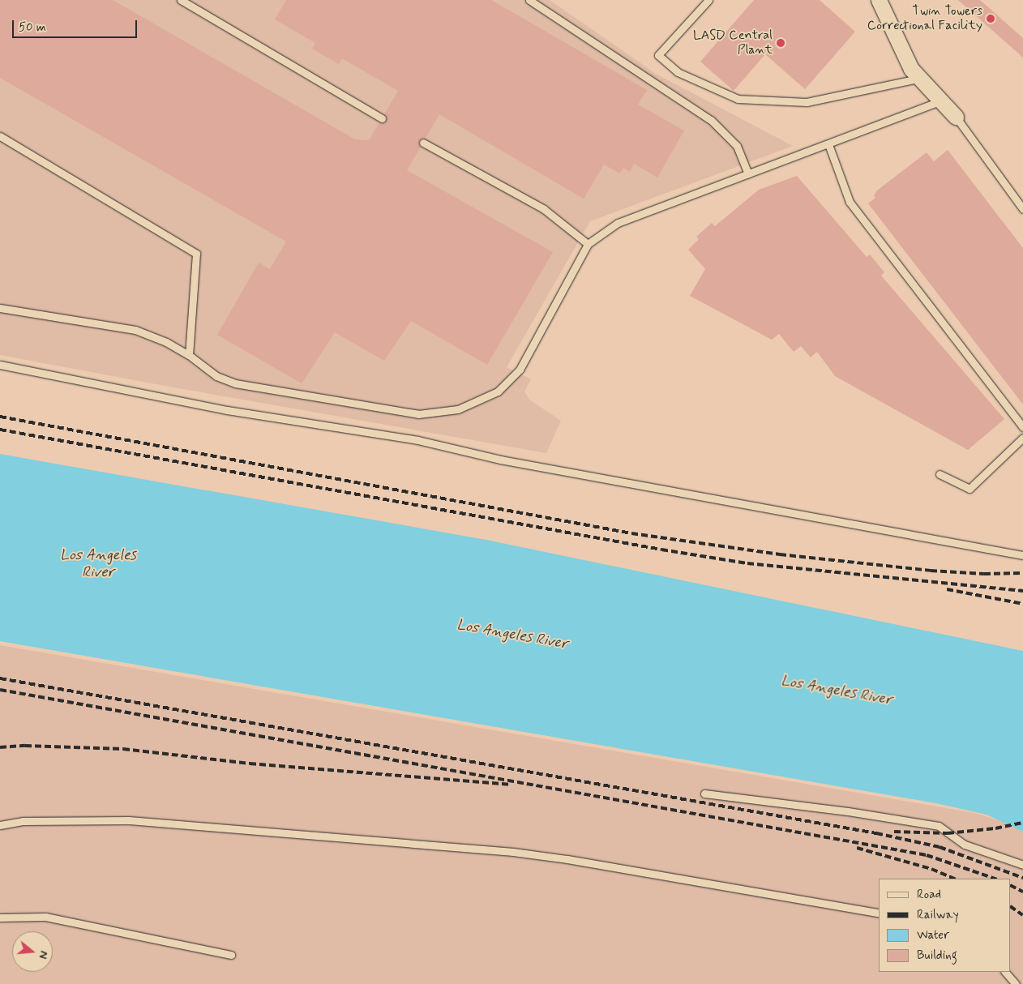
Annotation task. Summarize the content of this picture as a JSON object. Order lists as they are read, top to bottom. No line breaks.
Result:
{"water":["Los Angeles River"],"places":["Twin Towers Correctional Facility","LASD Central Plant"],"legend":["Road","Railway","Water","Building"],"scale_bar":"50 m","north":"right"}
